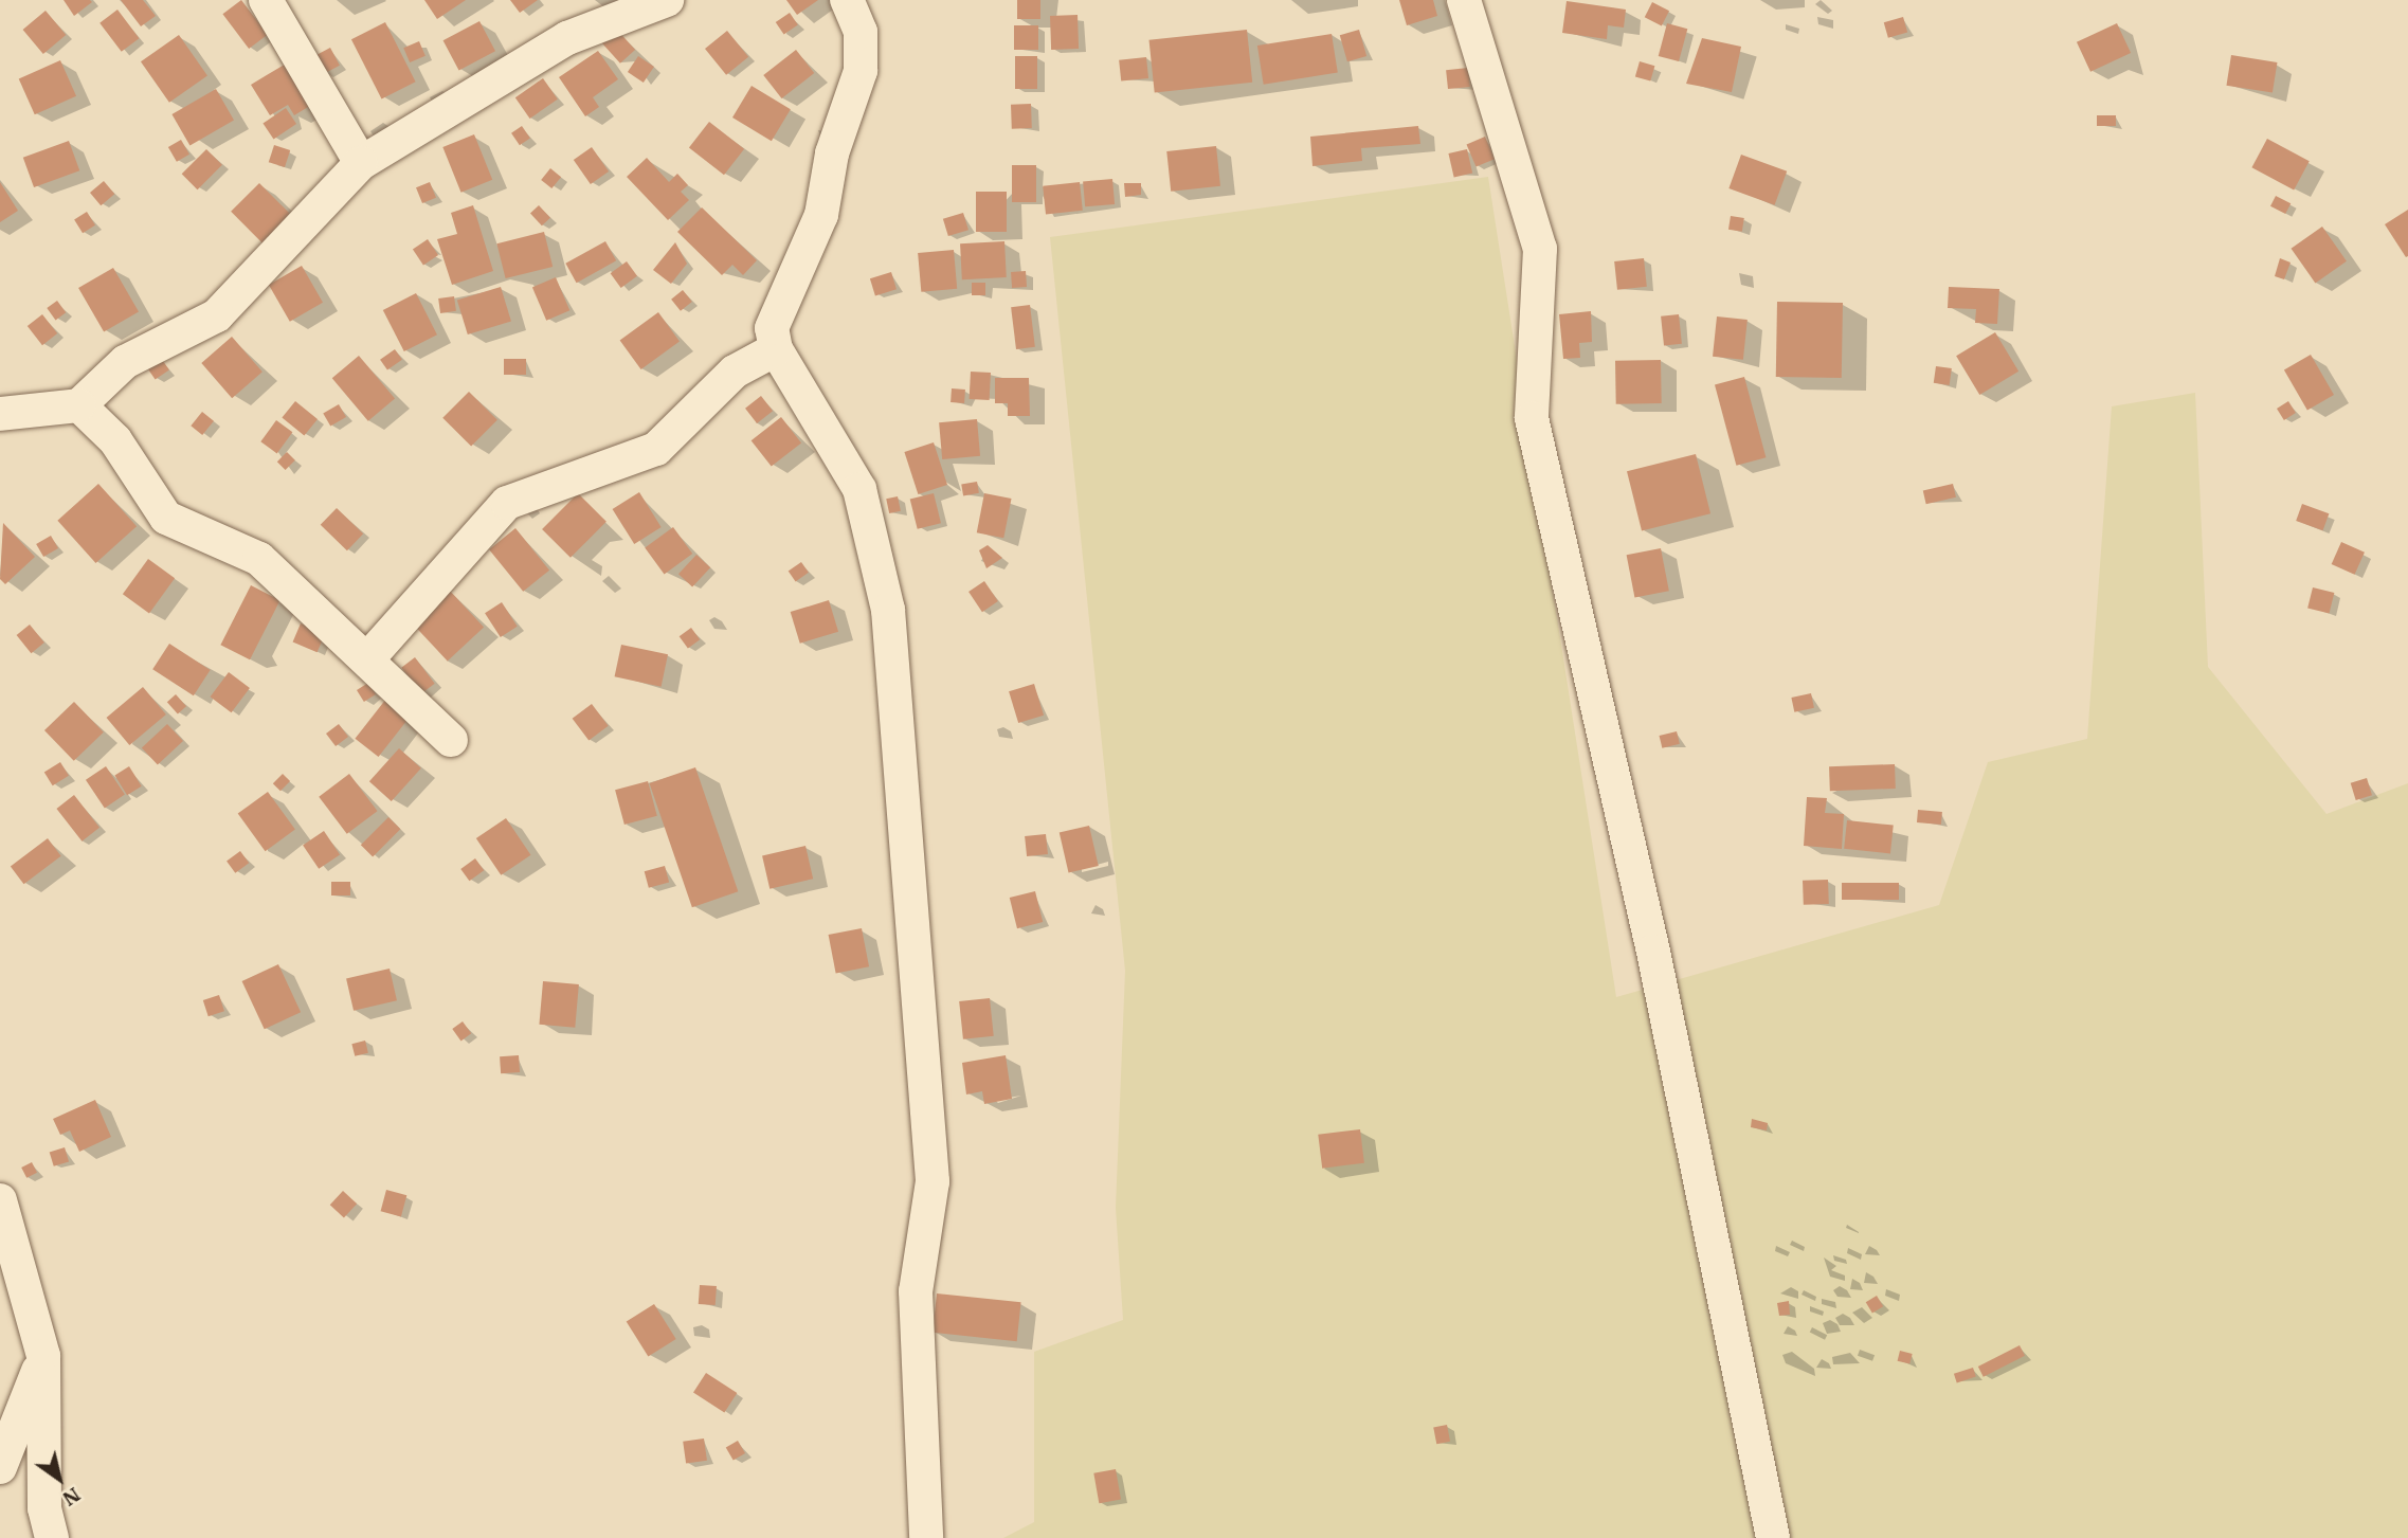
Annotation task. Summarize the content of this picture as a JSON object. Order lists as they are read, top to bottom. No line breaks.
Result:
{"north":"bottom right"}
